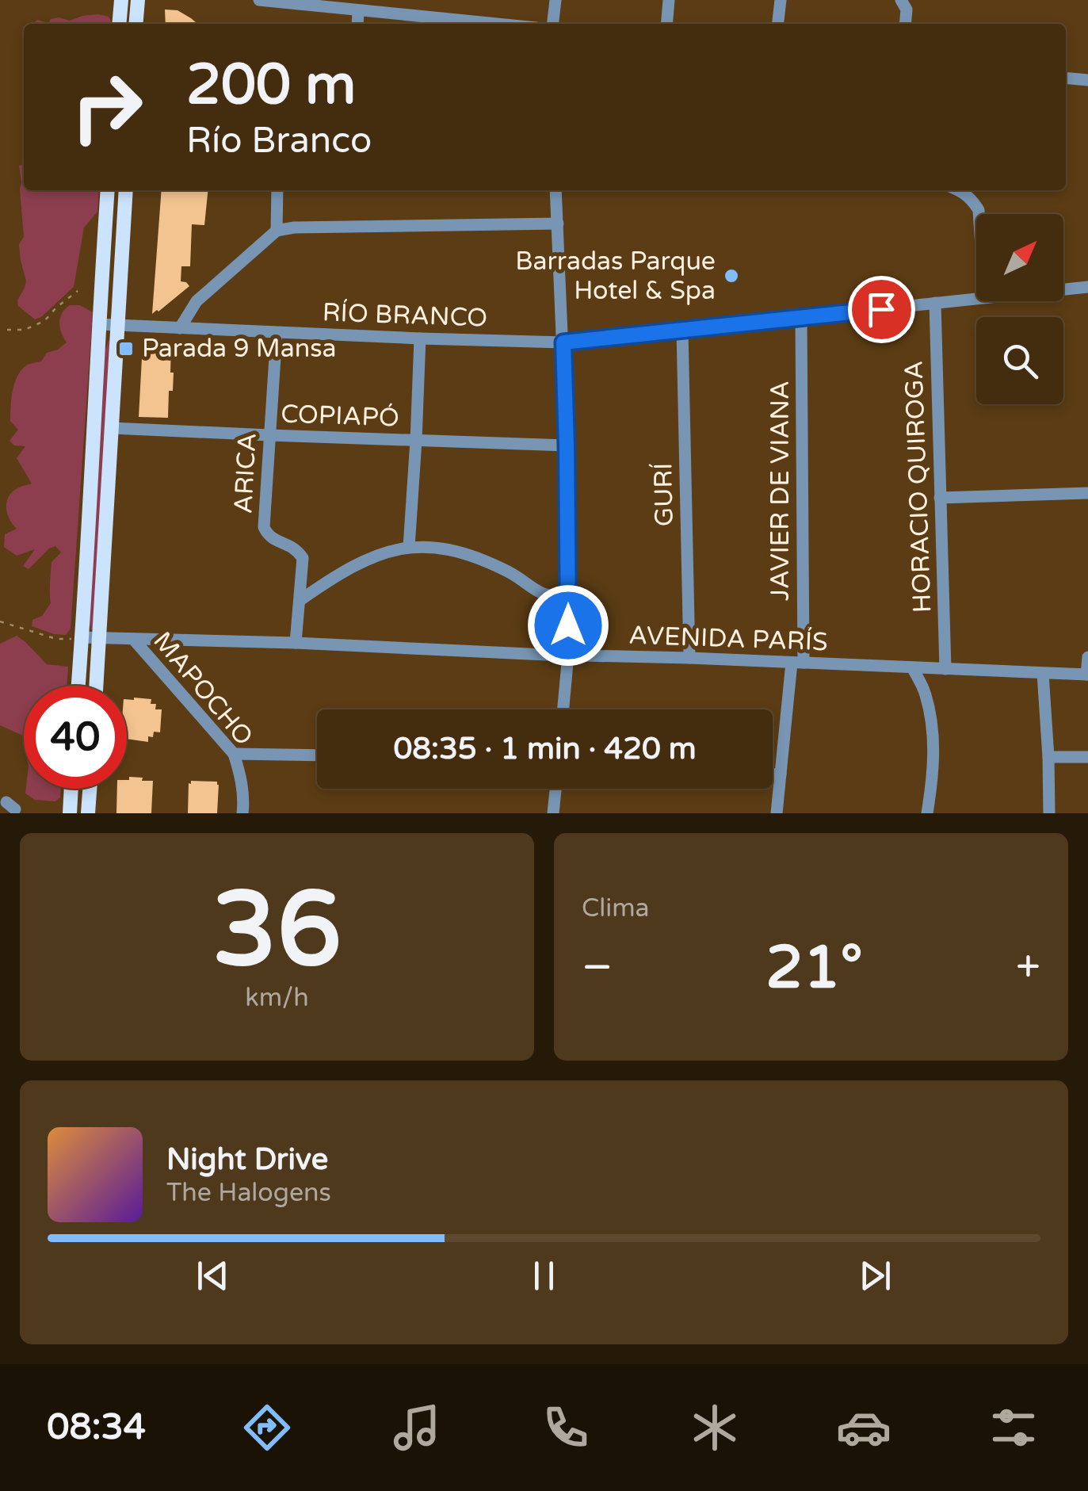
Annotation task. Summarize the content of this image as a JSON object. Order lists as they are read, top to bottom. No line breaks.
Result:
{"streets":{"street":["RÍO BRANCO","COPIAPÓ","ARICA","HORACIO QUIROGA","JAVIER DE VIANA","GURÍ","AVENIDA PARÍS","MAPOCHO"]},"crossings":[["RÍO BRANCO","ARICA"],["RÍO BRANCO","HORACIO QUIROGA"],["RÍO BRANCO","JAVIER DE VIANA"],["RÍO BRANCO","GURÍ"],["COPIAPÓ","ARICA"],["ARICA","AVENIDA PARÍS"],["HORACIO QUIROGA","AVENIDA PARÍS"],["JAVIER DE VIANA","AVENIDA PARÍS"],["GURÍ","AVENIDA PARÍS"],["AVENIDA PARÍS","MAPOCHO"]],"places":{"other":["Barradas Parque Hotel & Spa"],"transit":["Parada 9 Mansa"]},"north":"top right","page":{"turn":["200 m","Río Branco"],"limit":"40","trip":"08:35 · 1 min · 420 m","tile":[["36","km/h"],"Clima"],"heat":["−","21°","+"],"song":["Night Drive","The Halogens"],"tabs":"08:34"}}
